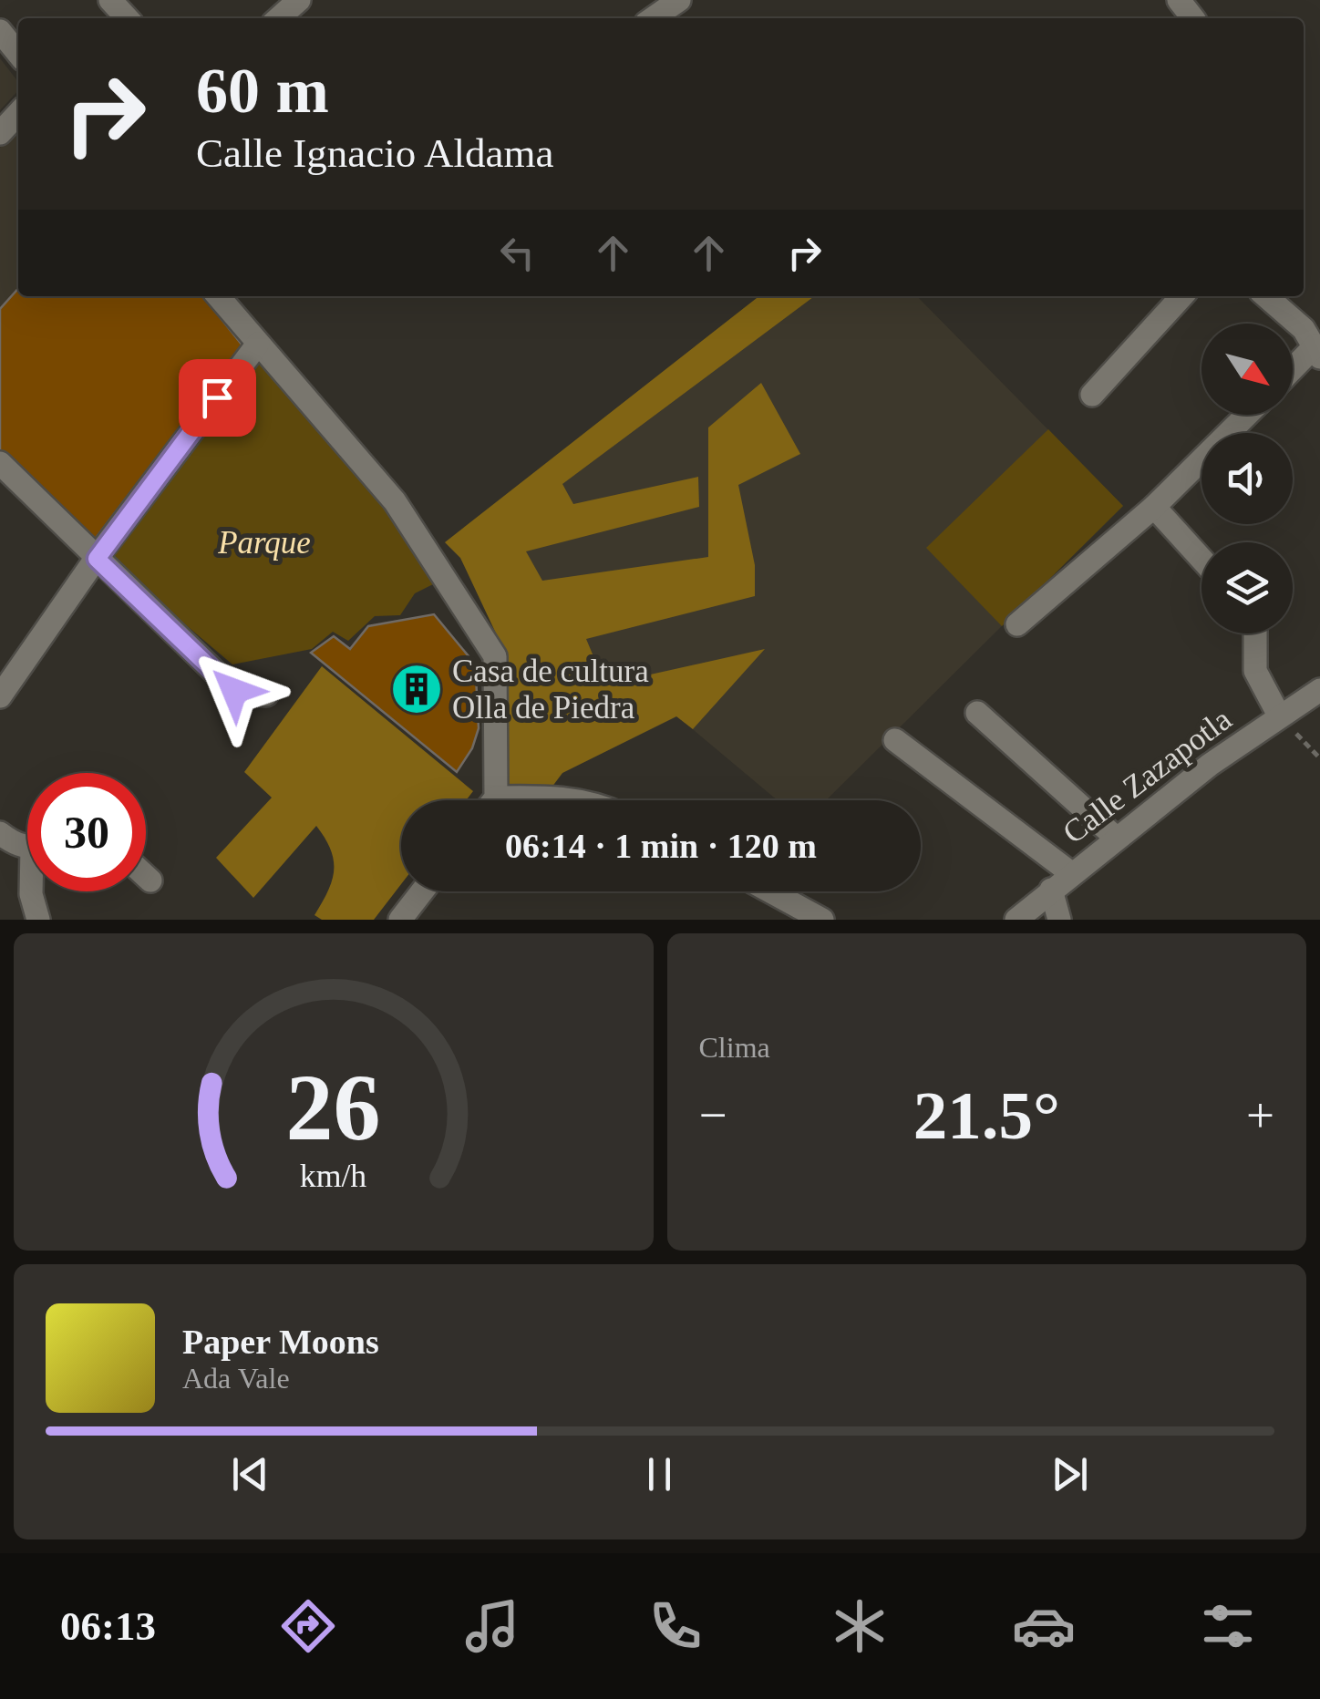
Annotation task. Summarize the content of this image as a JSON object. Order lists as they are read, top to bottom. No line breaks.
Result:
{"streets":{"street":["Calle Zazapotla"]},"parks":["Parque"],"places":{"building":["Casa de cultura Olla de Piedra"]},"north":"bottom right","page":{"turn":["60 m","Calle Ignacio Aldama"],"limit":"30","trip":"06:14 · 1 min · 120 m","tile":"Clima","heat":["−","21.5°","+"],"song":["Paper Moons","Ada Vale"],"tabs":"06:13","gauge":["26","km/h"]}}
